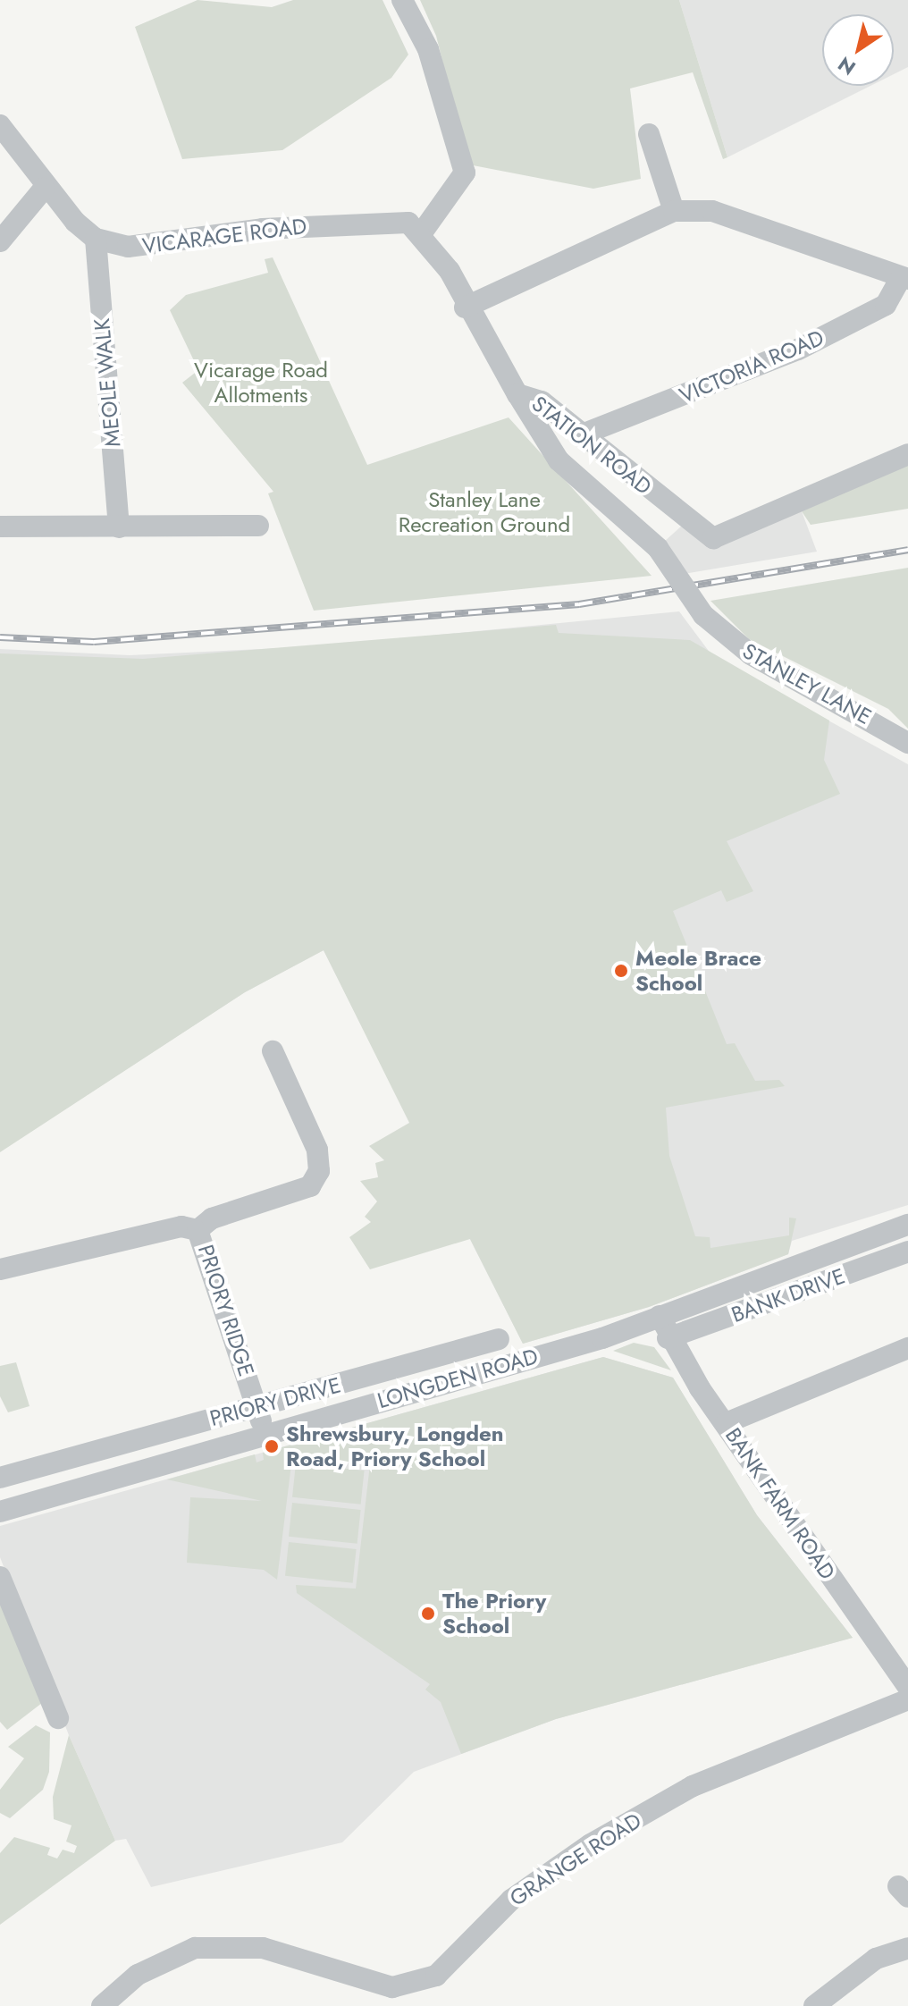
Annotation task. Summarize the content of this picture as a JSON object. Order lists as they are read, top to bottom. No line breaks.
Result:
{"streets":{"street":["VICARAGE ROAD","VICTORIA ROAD","MEOLE WALK","STATION ROAD","STANLEY LANE","BANK DRIVE","PRIORY RIDGE","LONGDEN ROAD","PRIORY DRIVE","BANK FARM ROAD","GRANGE ROAD"]},"crossings":[["VICARAGE ROAD","MEOLE WALK"],["VICARAGE ROAD","STATION ROAD"],["VICTORIA ROAD","STATION ROAD"],["STATION ROAD","STANLEY LANE"],["BANK DRIVE","BANK FARM ROAD"],["PRIORY RIDGE","LONGDEN ROAD"],["PRIORY RIDGE","PRIORY DRIVE"],["LONGDEN ROAD","BANK FARM ROAD"]],"parks":["Vicarage Road Allotments","Stanley Lane Recreation Ground"],"places":["Meole Brace School","Shrewsbury, Longden Road, Priory School","The Priory School"],"north":"bottom left"}
